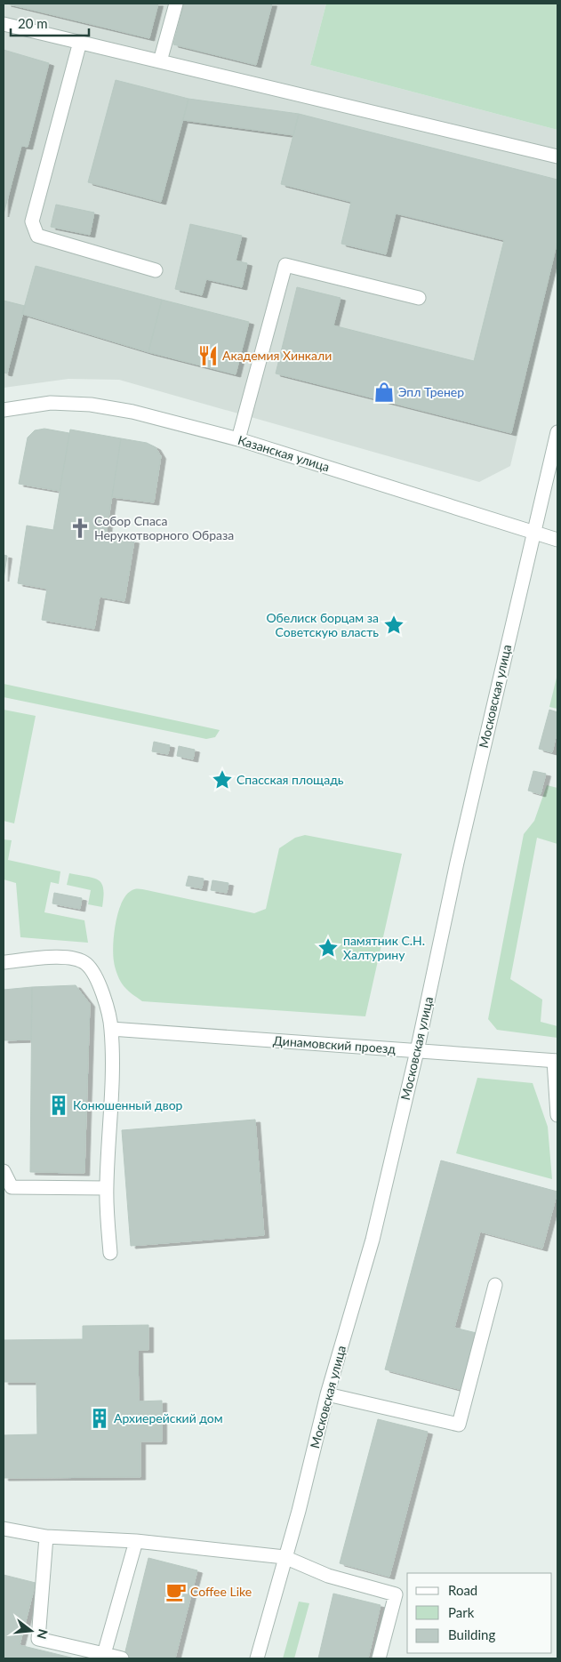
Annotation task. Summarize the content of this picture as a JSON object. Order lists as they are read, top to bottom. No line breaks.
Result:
{"streets":{"street":["Казанская улица","Московская улица","Динамовский проезд"]},"crossings":[["Казанская улица","Московская улица"],["Московская улица","Динамовский проезд"]],"places":{"restaurant":["Академия Хинкали"],"shop":["Эпл Тренер"],"church":["Собор Спаса Нерукотворного Образа"],"place":["Обелиск борцам за Советскую власть","Спасская площадь","памятник С.Н. Халтурину"],"building":["Конюшенный двор","Архиерейский дом"],"cafe":["Coffee Like"]},"legend":["Road","Park","Building"],"scale_bar":"20 m","north":"right"}
